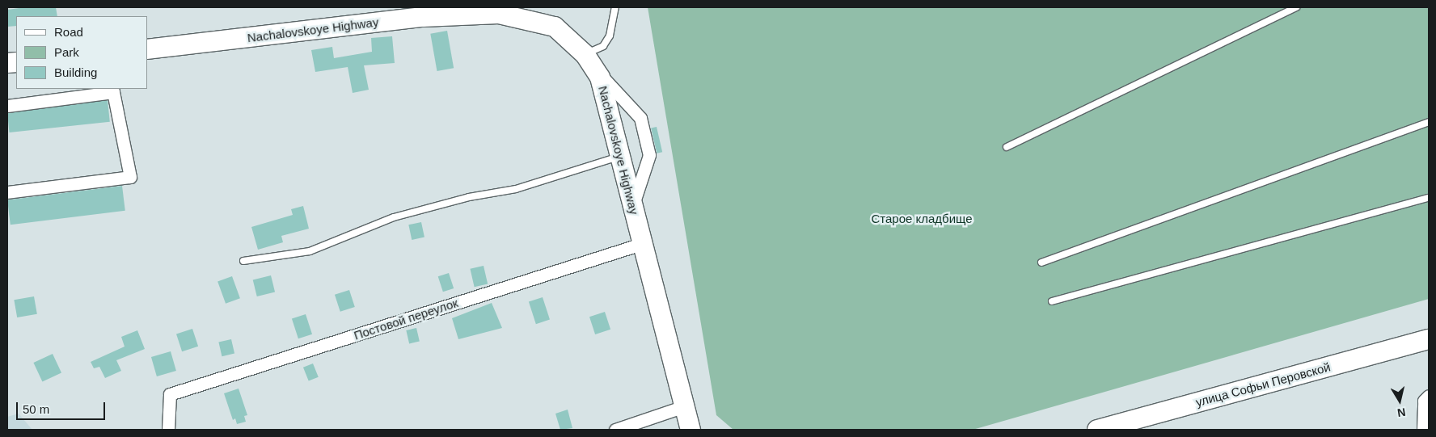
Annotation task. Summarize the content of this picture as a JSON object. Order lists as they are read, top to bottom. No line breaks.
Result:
{"streets":{"main road":["Nachalovskoye Highway","улица Софьи Перовской"],"street":["Постовой переулок"]},"crossings":[["Nachalovskoye Highway","Постовой переулок"]],"parks":["Старое кладбище"],"legend":["Road","Park","Building"],"scale_bar":"50 m","north":"bottom"}
